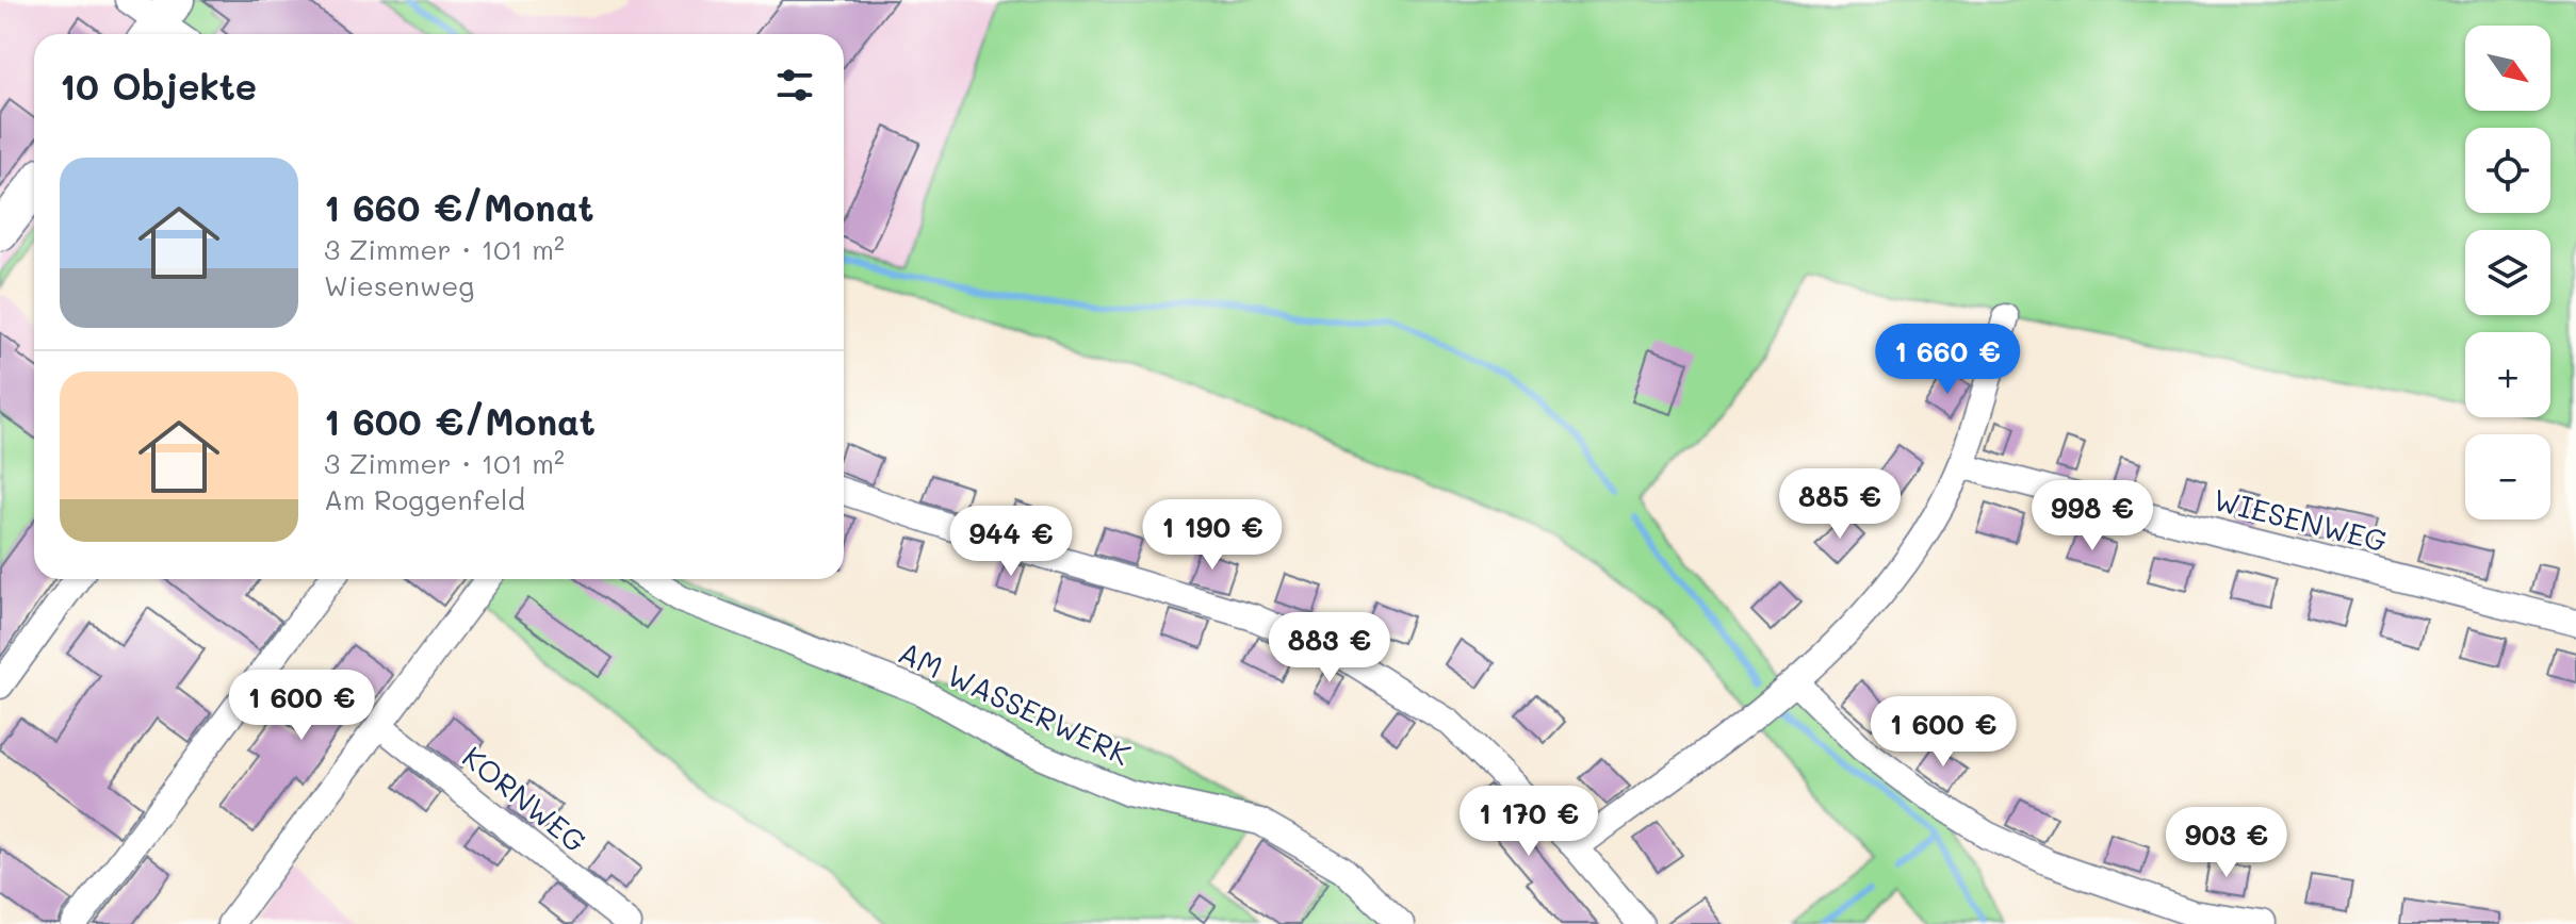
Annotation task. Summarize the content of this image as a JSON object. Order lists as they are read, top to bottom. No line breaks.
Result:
{"streets":{"street":["WIESENWEG","AM WASSERWERK","KORNWEG"]},"north":"bottom right","page":{"map_buttons":["+","−"],"heading":"10 Objekte","list":[{"name":"1 660 €/Monat","note":"3 Zimmer · 101 m² · Wiesenweg"},{"name":"1 600 €/Monat","note":"3 Zimmer · 101 m² · Am Roggenfeld"}],"price":["1 660 €","885 €","998 €","1 190 €","944 €","883 €","1 600 €","1 600 €","1 170 €","903 €"]}}
